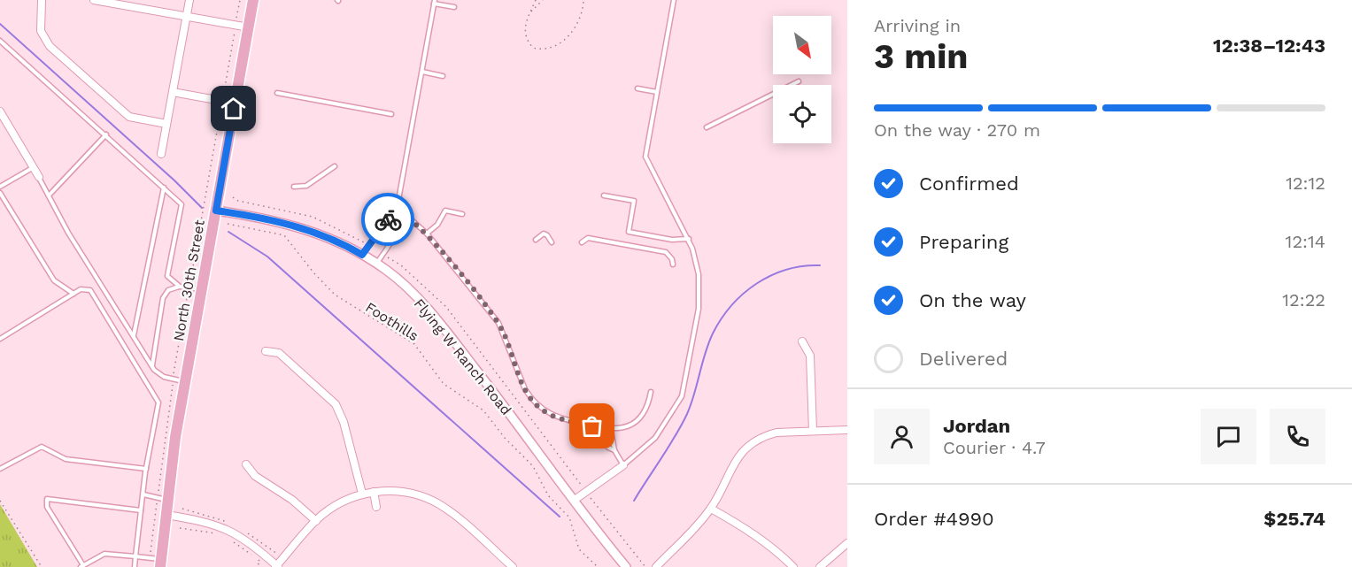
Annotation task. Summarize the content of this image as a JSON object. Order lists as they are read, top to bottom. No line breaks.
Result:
{"streets":{"main road":["North 30th Street"],"street":["Flying W Ranch Road"],"path":["Foothills"]},"crossings":[["North 30th Street","Flying W Ranch Road"]],"north":"bottom right","page":{"heading":["3 min","Arriving in","12:38–12:43"],"panel":["Jordan","Courier · 4.7","Order #4990","$25.74"],"bar":"On the way · 270 m","list":[["Confirmed","12:12"],["Preparing","12:14"],["On the way","12:22"],"Delivered"]}}
